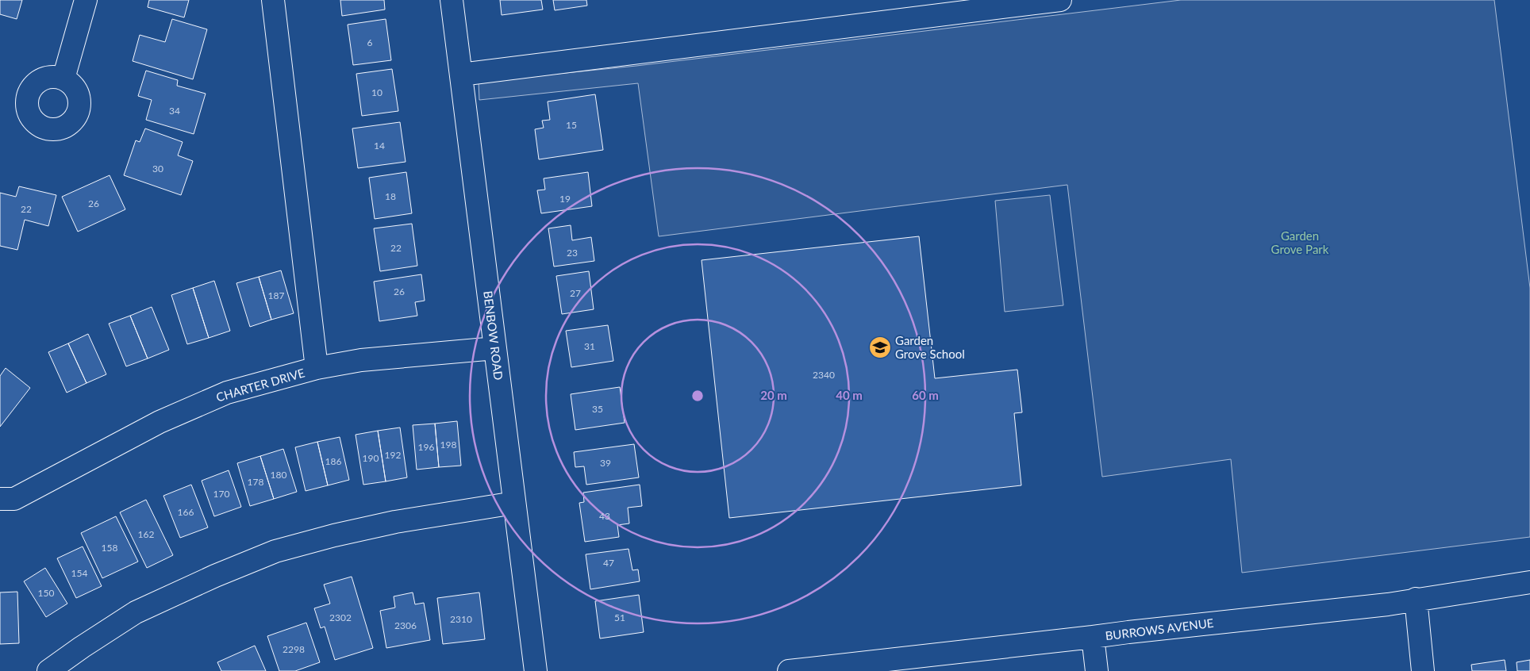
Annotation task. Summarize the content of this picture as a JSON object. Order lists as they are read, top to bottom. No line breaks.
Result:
{"streets":{"street":["BENBOW ROAD","CHARTER DRIVE","BURROWS AVENUE"]},"crossings":[["BENBOW ROAD","CHARTER DRIVE"]],"parks":["Garden Grove Park"],"places":{"school or university":["Garden Grove School"]},"house_numbers":["6","10","34","15","14","30","18","19","26","22","22","23","26","27","187","31","2340","35","198","196","192","190","186","39","180","178","170","166","43","162","158","47","154","150","2302","51","2310","2306","2298"],"rings":["20 m","40 m","60 m"]}
